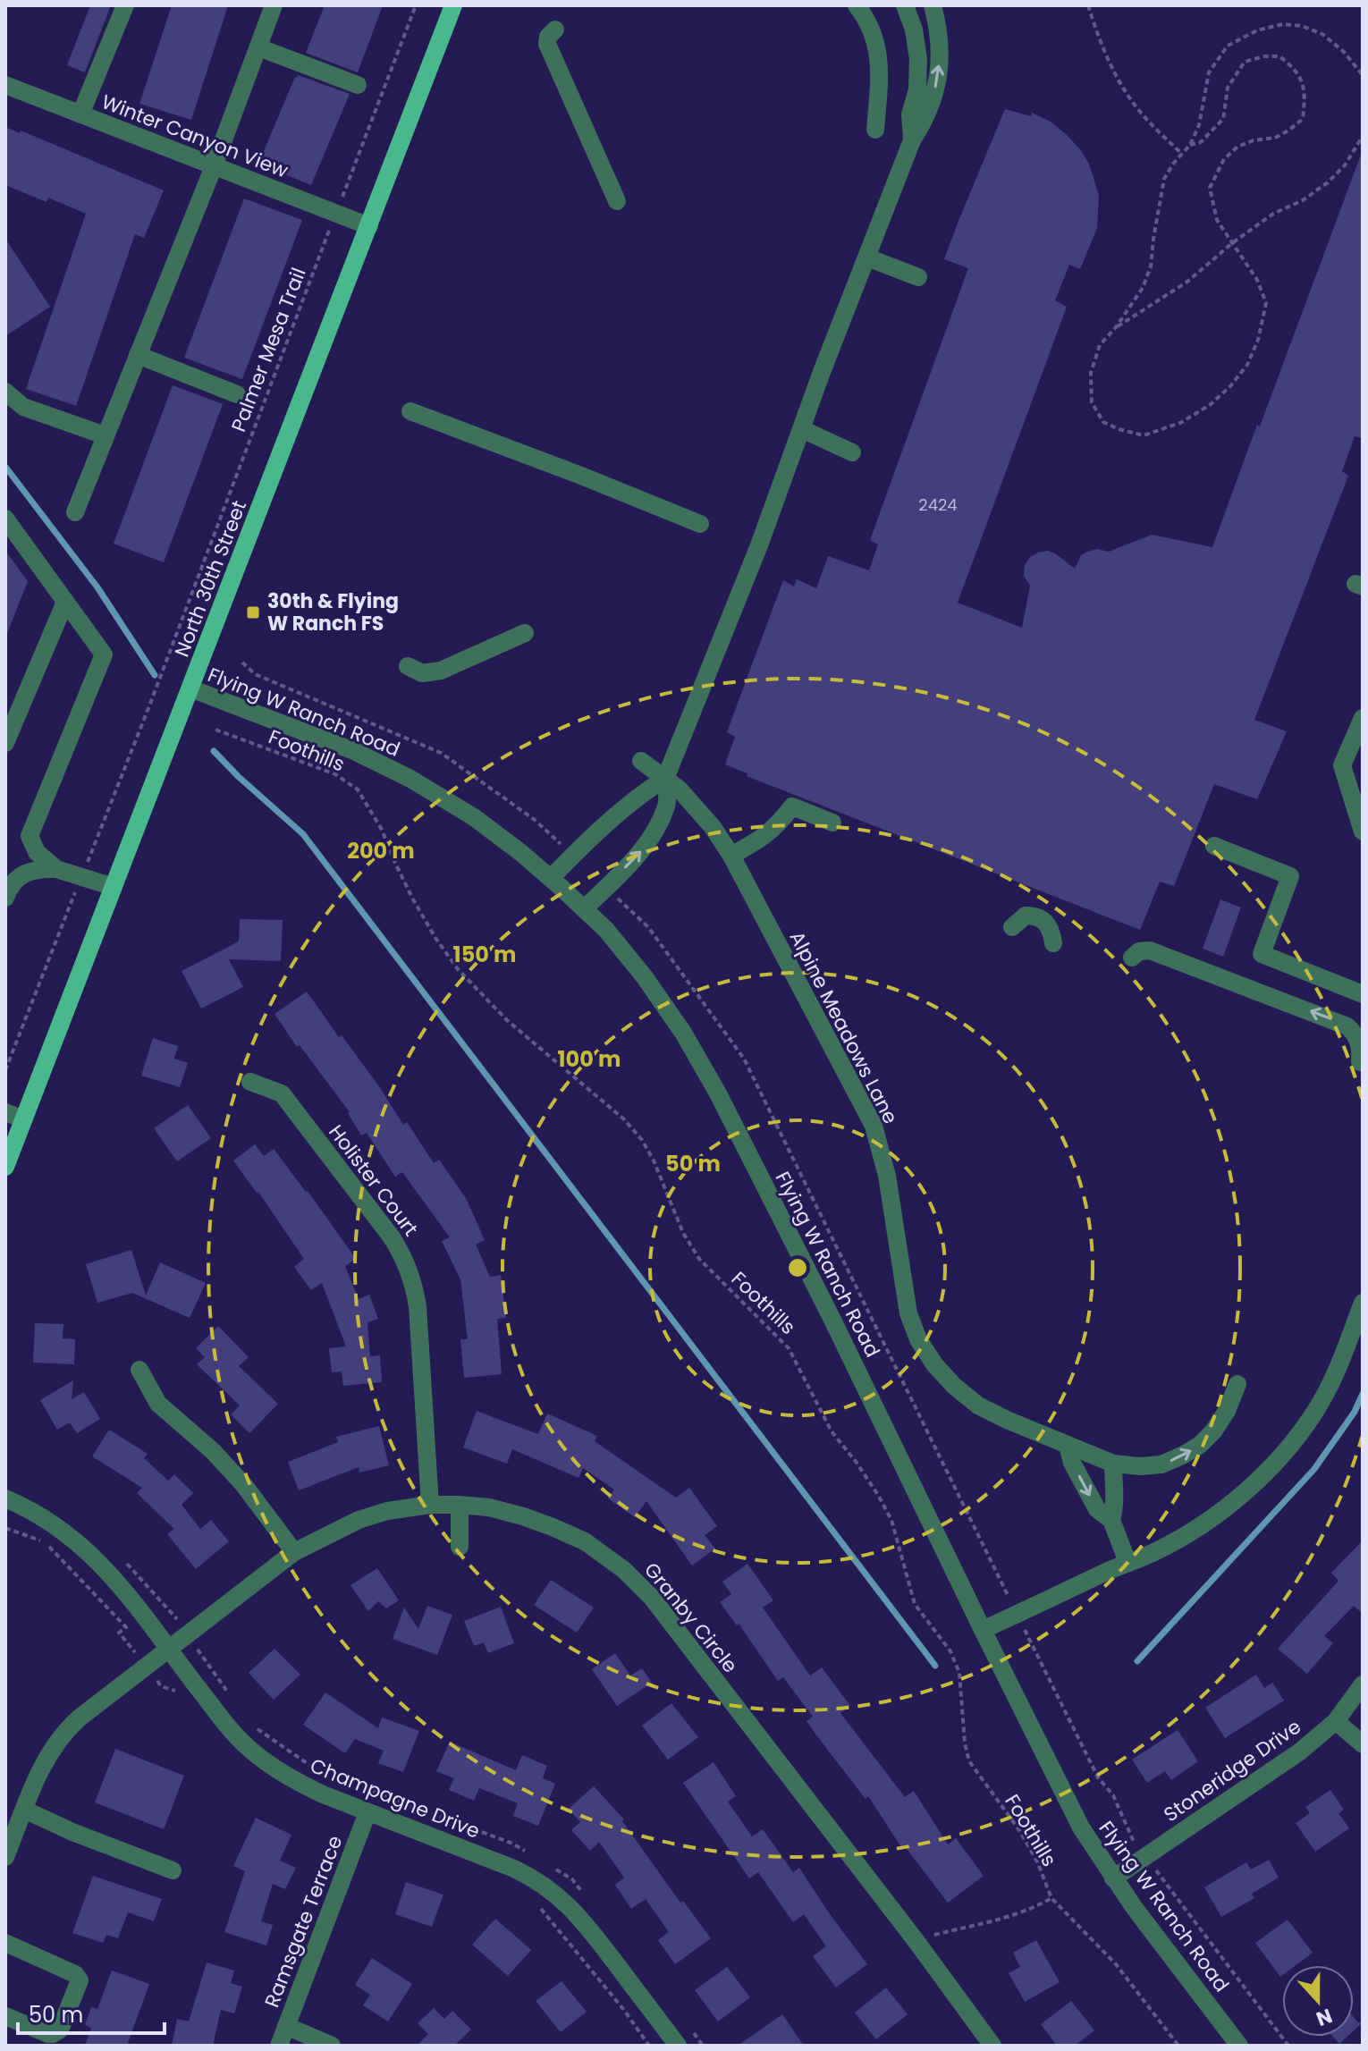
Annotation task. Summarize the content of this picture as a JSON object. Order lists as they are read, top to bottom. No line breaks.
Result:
{"streets":{"main road":["North 30th Street"],"street":["Winter Canyon View","Flying W Ranch Road","Alpine Meadows Lane","Holister Court","Granby Circle","Stoneridge Drive","Champagne Drive","Ramsgate Terrace"],"path":["Palmer Mesa Trail","Foothills"]},"crossings":[["Winter Canyon View","Palmer Mesa Trail"],["Winter Canyon View","North 30th Street"],["North 30th Street","Flying W Ranch Road"],["Flying W Ranch Road","Stoneridge Drive"],["Holister Court","Granby Circle"],["Granby Circle","Champagne Drive"],["Champagne Drive","Ramsgate Terrace"]],"places":{"transit":["30th & Flying W Ranch FS"]},"house_numbers":["2424"],"scale_bar":"50 m","north":"bottom","rings":["200 m","150 m","100 m","50 m"]}
